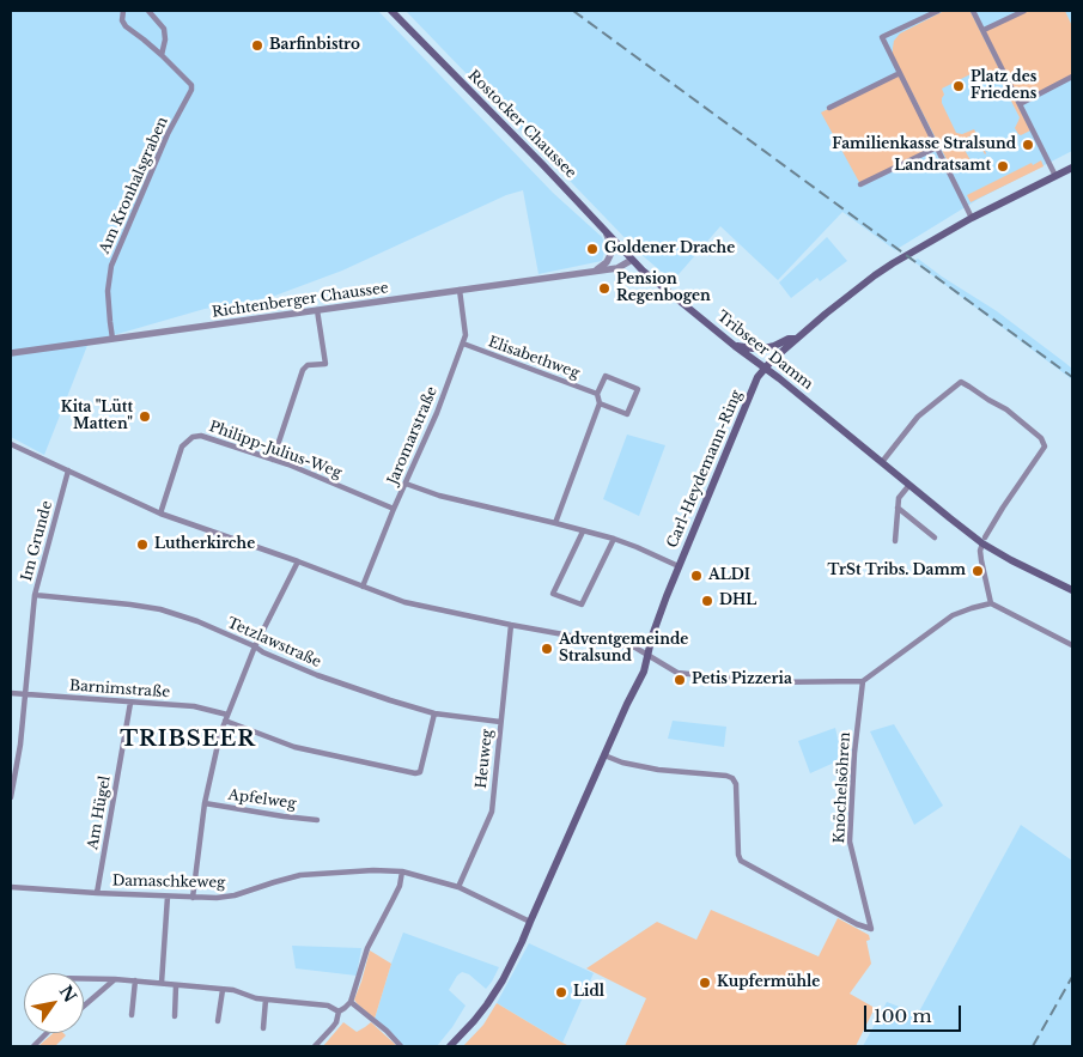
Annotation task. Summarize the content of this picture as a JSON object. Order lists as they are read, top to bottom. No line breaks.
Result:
{"streets":{"main road":["Rostocker Chaussee","Tribseer Damm","Carl-Heydemann-Ring"],"street":["Am Kronhalsgraben","Richtenberger Chaussee","Elisabethweg","Jaromarstraße","Philipp-Julius-Weg","Im Grunde","Tetzlawstraße","Barnimstraße","Heuweg","Knöchelsöhren","Apfelweg","Am Hügel","Damaschkeweg"]},"crossings":[["Rostocker Chaussee","Richtenberger Chaussee"],["Rostocker Chaussee","Tribseer Damm"],["Am Kronhalsgraben","Richtenberger Chaussee"],["Richtenberger Chaussee","Tribseer Damm"],["Richtenberger Chaussee","Jaromarstraße"],["Tribseer Damm","Carl-Heydemann-Ring"],["Elisabethweg","Jaromarstraße"],["Jaromarstraße","Philipp-Julius-Weg"],["Carl-Heydemann-Ring","Knöchelsöhren"],["Carl-Heydemann-Ring","Damaschkeweg"],["Im Grunde","Tetzlawstraße"],["Im Grunde","Barnimstraße"],["Tetzlawstraße","Barnimstraße"],["Tetzlawstraße","Heuweg"],["Barnimstraße","Am Hügel"],["Heuweg","Damaschkeweg"],["Am Hügel","Damaschkeweg"]],"districts":["TRIBSEER"],"places":["Barfinbistro","Platz des Friedens","Familienkasse Stralsund","Landratsamt","Goldener Drache","Pension Regenbogen","Kita \"Lütt Matten\"","Lutherkirche","TrSt Tribs. Damm","ALDI","DHL","Adventgemeinde Stralsund","Petis Pizzeria","Kupfermühle","Lidl"],"scale_bar":"100 m","north":"top right"}
